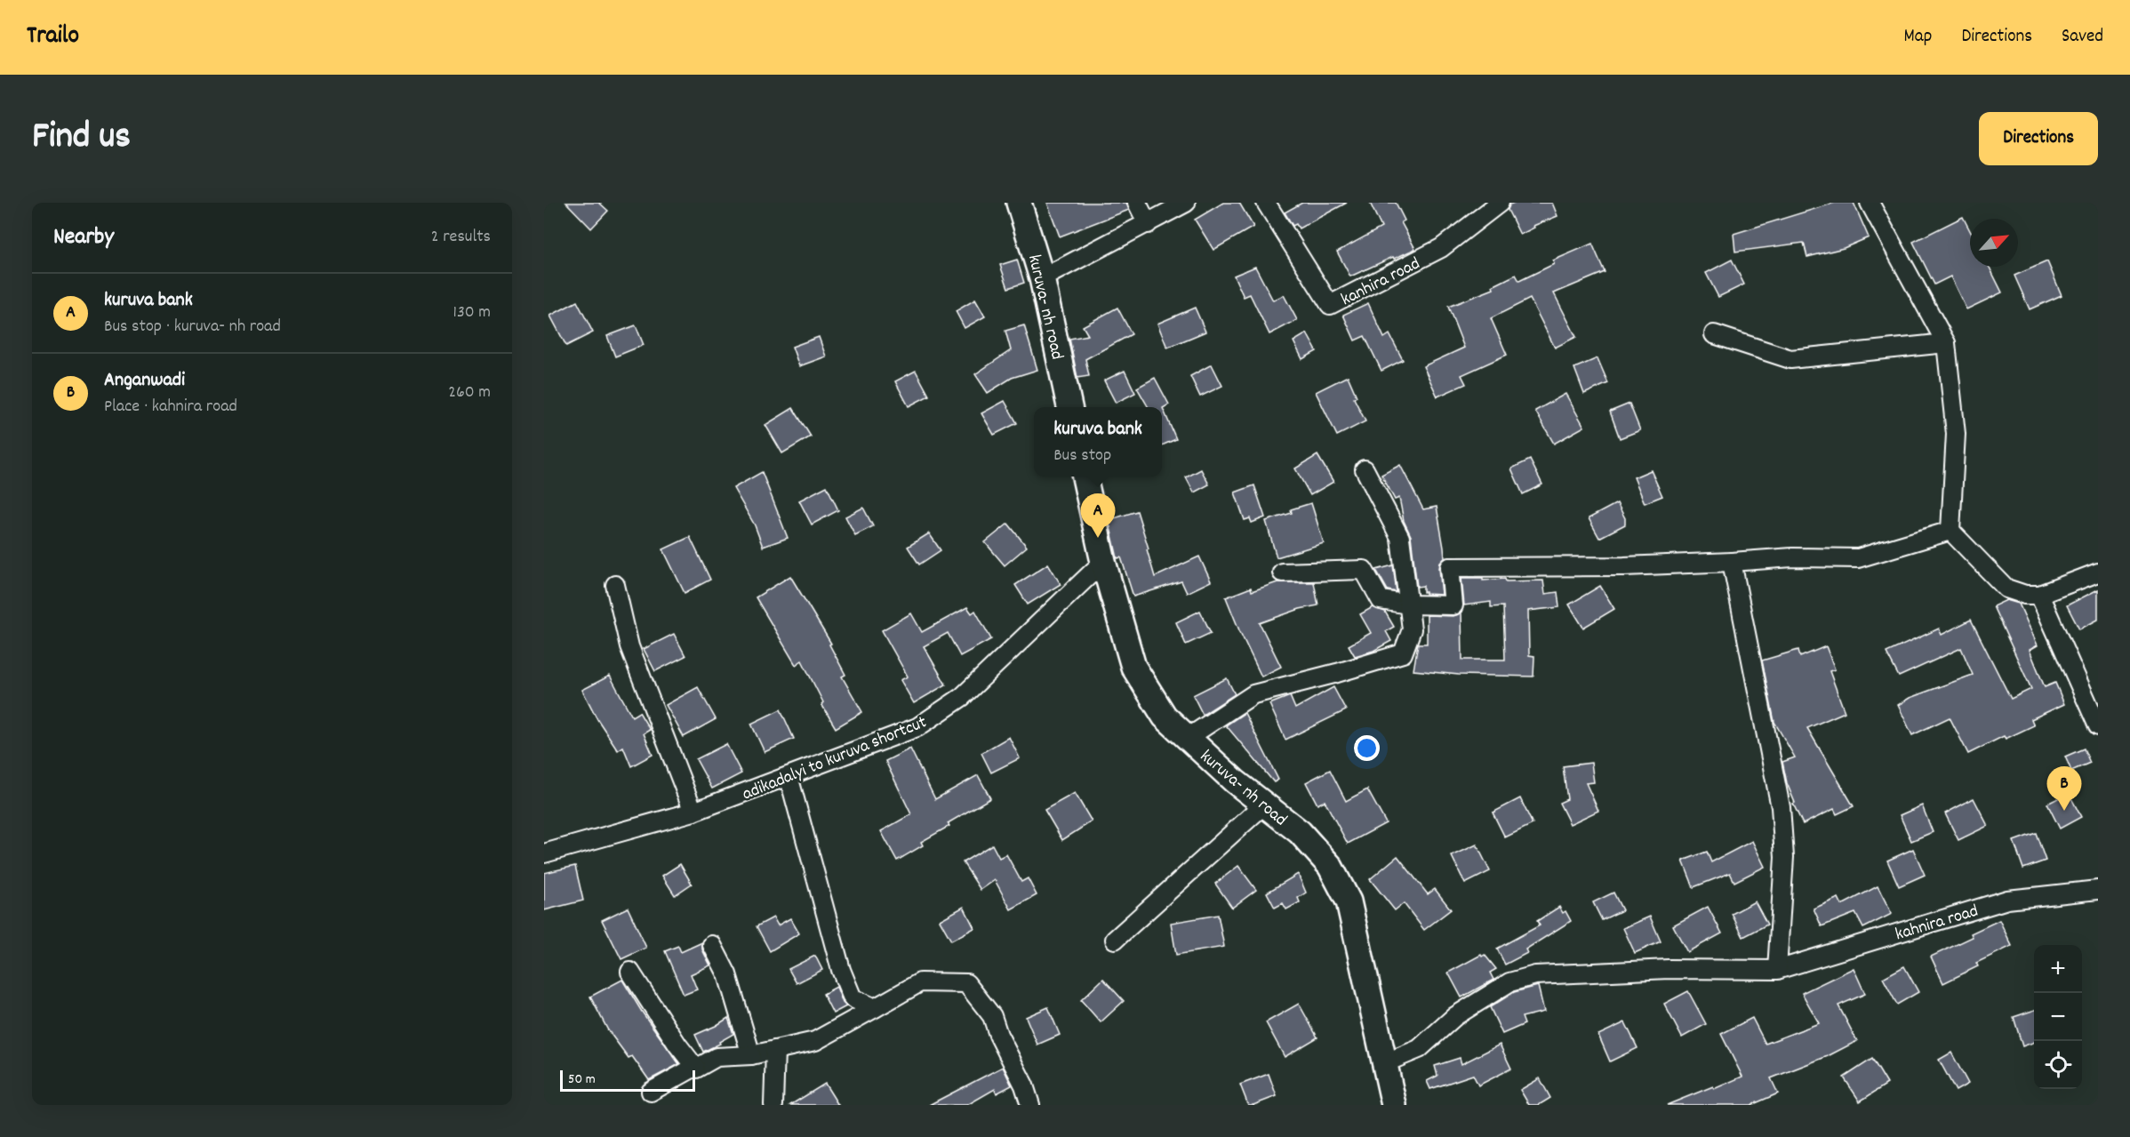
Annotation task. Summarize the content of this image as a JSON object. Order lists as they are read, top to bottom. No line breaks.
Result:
{"streets":{"main road":["kuruva- nh road"],"street":["kanhira road","adikadalyi to kuruva shortcut","kahnira road"]},"crossings":[["kuruva- nh road","adikadalyi to kuruva shortcut"],["kuruva- nh road","kahnira road"]],"scale_bar":"50 m","north":"top right","page":{"header":"Trailo","nav":["Map","Directions","Saved"],"title":"Find us","buttons":"Directions","heading":["Nearby","2 results"],"list":[{"mark":"A","name":"kuruva bank","note":"Bus stop · kuruva- nh road","value":"130 m"},{"mark":"B","name":"Anganwadi","note":"Place · kahnira road","value":"260 m"}],"popup":["kuruva bank","Bus stop"],"pins":["A","B"],"map_buttons":["+","−"],"scale":"50 m"}}
